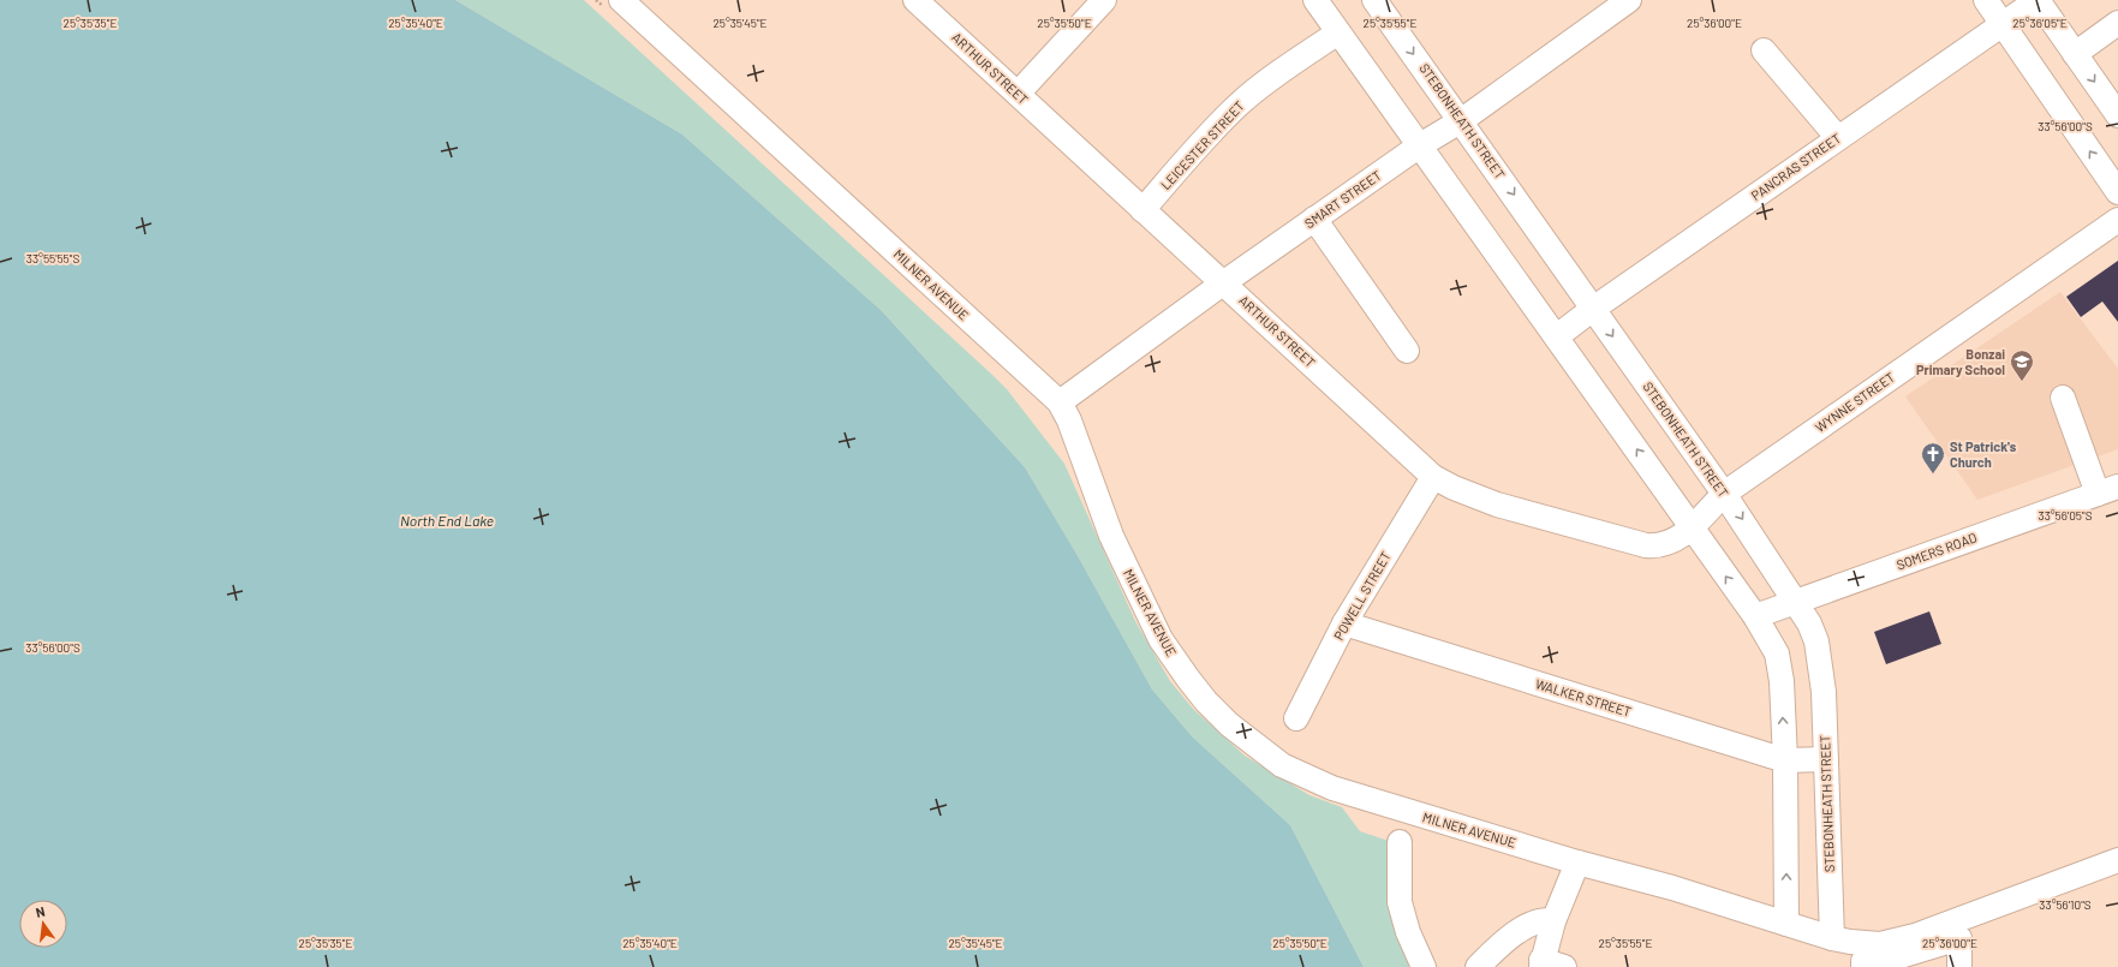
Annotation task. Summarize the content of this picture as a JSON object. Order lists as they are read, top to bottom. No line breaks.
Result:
{"streets":{"street":["ARTHUR STREET","STEBONHEATH STREET","LEICESTER STREET","PANCRAS STREET","SMART STREET","MILNER AVENUE","WYNNE STREET","SOMERS ROAD","POWELL STREET","WALKER STREET"]},"crossings":[["ARTHUR STREET","LEICESTER STREET"],["ARTHUR STREET","SMART STREET"],["ARTHUR STREET","WYNNE STREET"],["ARTHUR STREET","POWELL STREET"],["STEBONHEATH STREET","PANCRAS STREET"],["STEBONHEATH STREET","SMART STREET"],["STEBONHEATH STREET","MILNER AVENUE"],["STEBONHEATH STREET","WYNNE STREET"],["STEBONHEATH STREET","SOMERS ROAD"],["STEBONHEATH STREET","WALKER STREET"],["SMART STREET","MILNER AVENUE"],["POWELL STREET","WALKER STREET"]],"water":["North End Lake"],"places":{"school or university":["Bonzai Primary School"],"church":["St Patrick's Church"]},"north":"top","coordinates":["25°35'35\"E","25°35'40\"E","25°35'45\"E","25°36'00\"E","25°36'05\"E","25°35'50\"E","25°35'55\"E","33°56'00\"S","33°55'55\"S","33°56'05\"S","33°56'10\"S"]}
